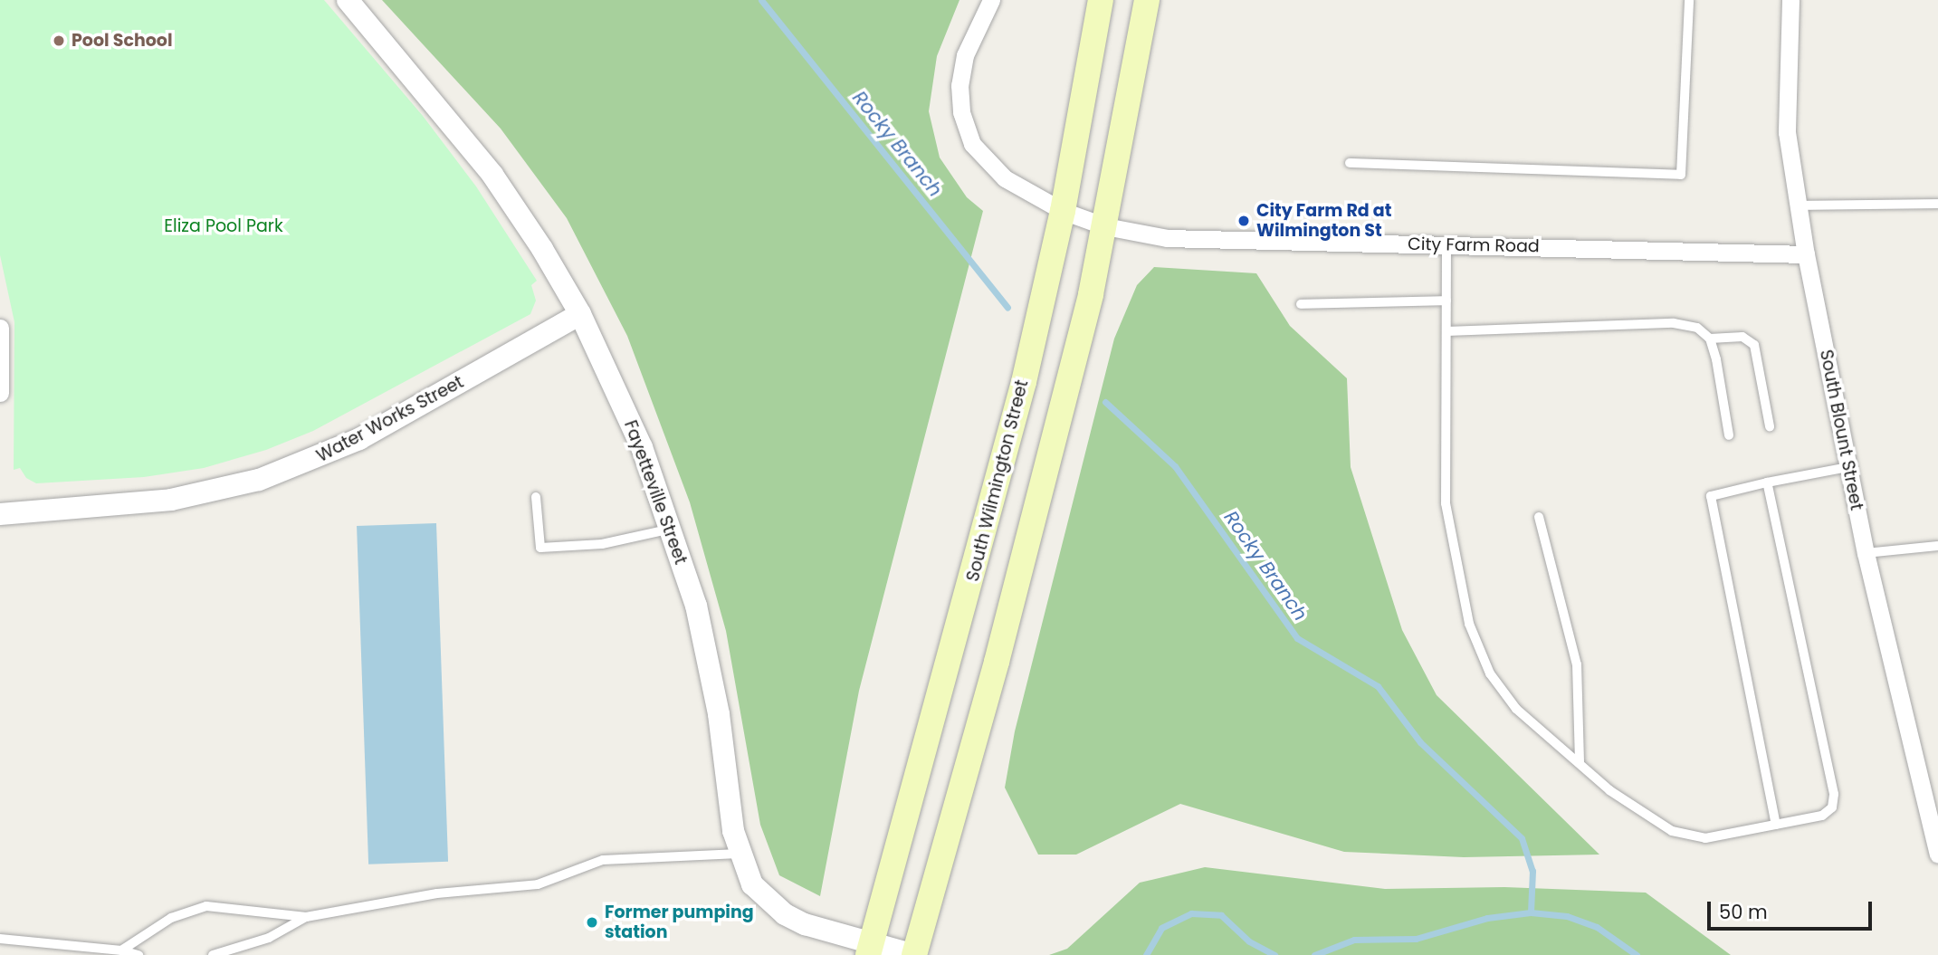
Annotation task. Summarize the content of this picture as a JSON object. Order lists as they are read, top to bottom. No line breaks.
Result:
{"streets":{"main road":["South Wilmington Street"],"street":["City Farm Road","Water Works Street","South Blount Street","Fayetteville Street"]},"crossings":[["City Farm Road","South Blount Street"],["City Farm Road","South Wilmington Street"],["Water Works Street","Fayetteville Street"],["South Wilmington Street","Fayetteville Street"]],"water":["Rocky Branch"],"parks":["Eliza Pool Park"],"places":["Pool School","City Farm Rd at Wilmington St","Former pumping station"],"scale_bar":"50 m"}
